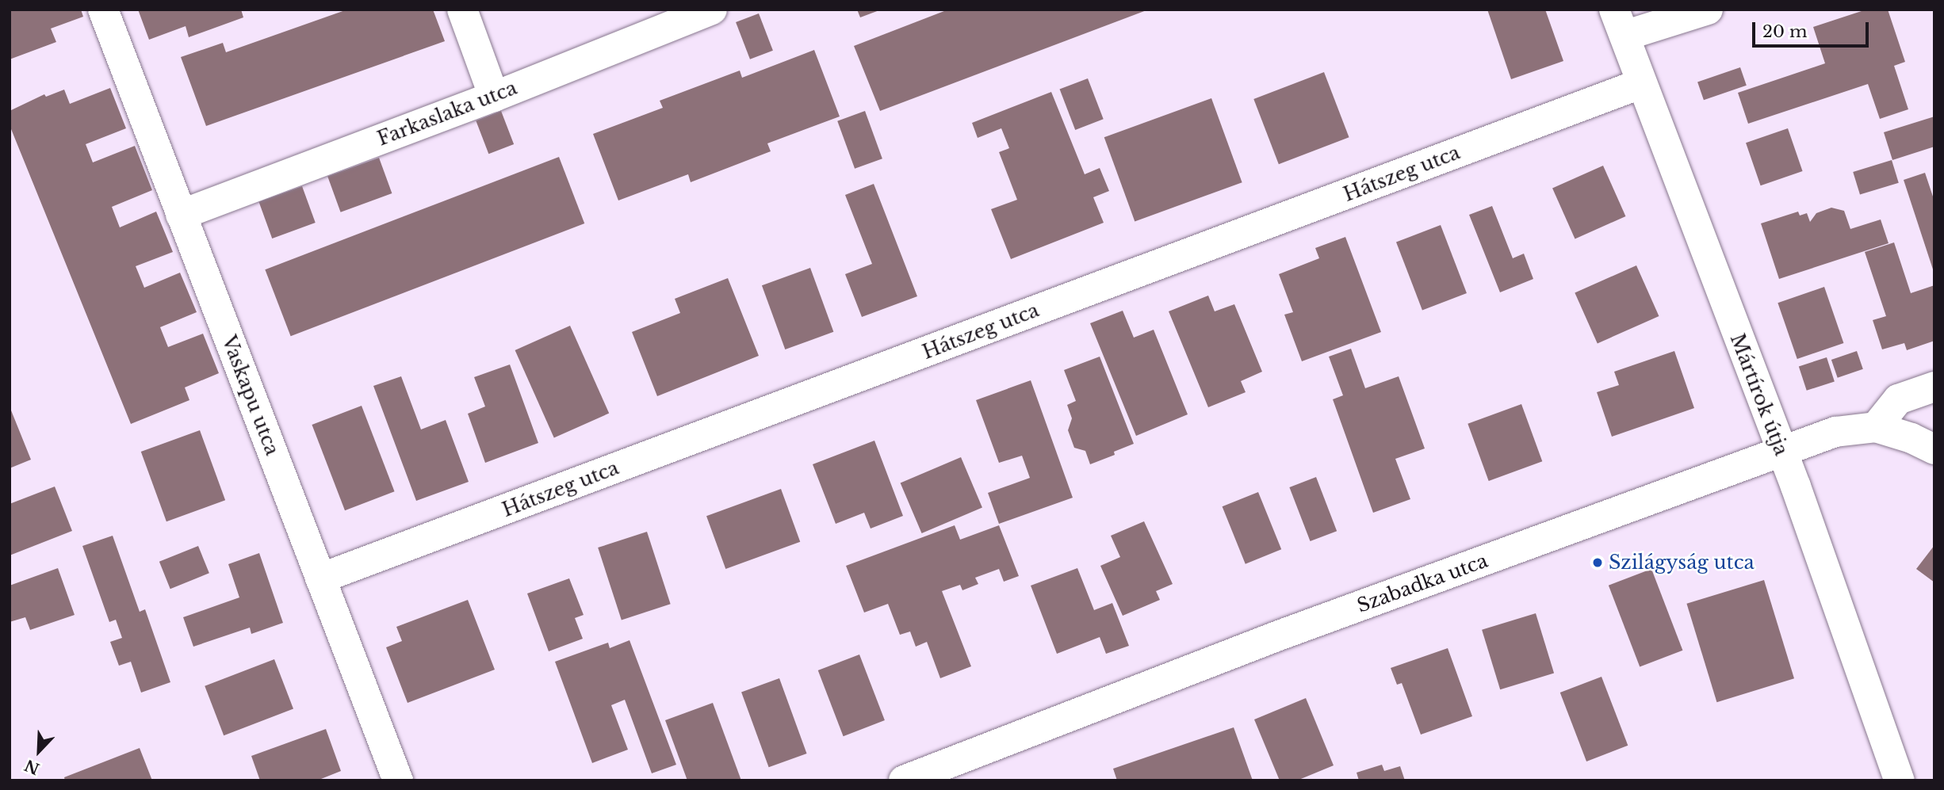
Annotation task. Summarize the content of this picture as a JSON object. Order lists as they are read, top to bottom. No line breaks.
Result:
{"streets":{"street":["Farkaslaka utca","Hátszeg utca","Mártírok útja","Vaskapu utca","Szabadka utca"]},"crossings":[["Farkaslaka utca","Vaskapu utca"],["Hátszeg utca","Mártírok útja"],["Hátszeg utca","Vaskapu utca"],["Mártírok útja","Szabadka utca"]],"places":["Szilágyság utca"],"scale_bar":"20 m","north":"bottom left"}
